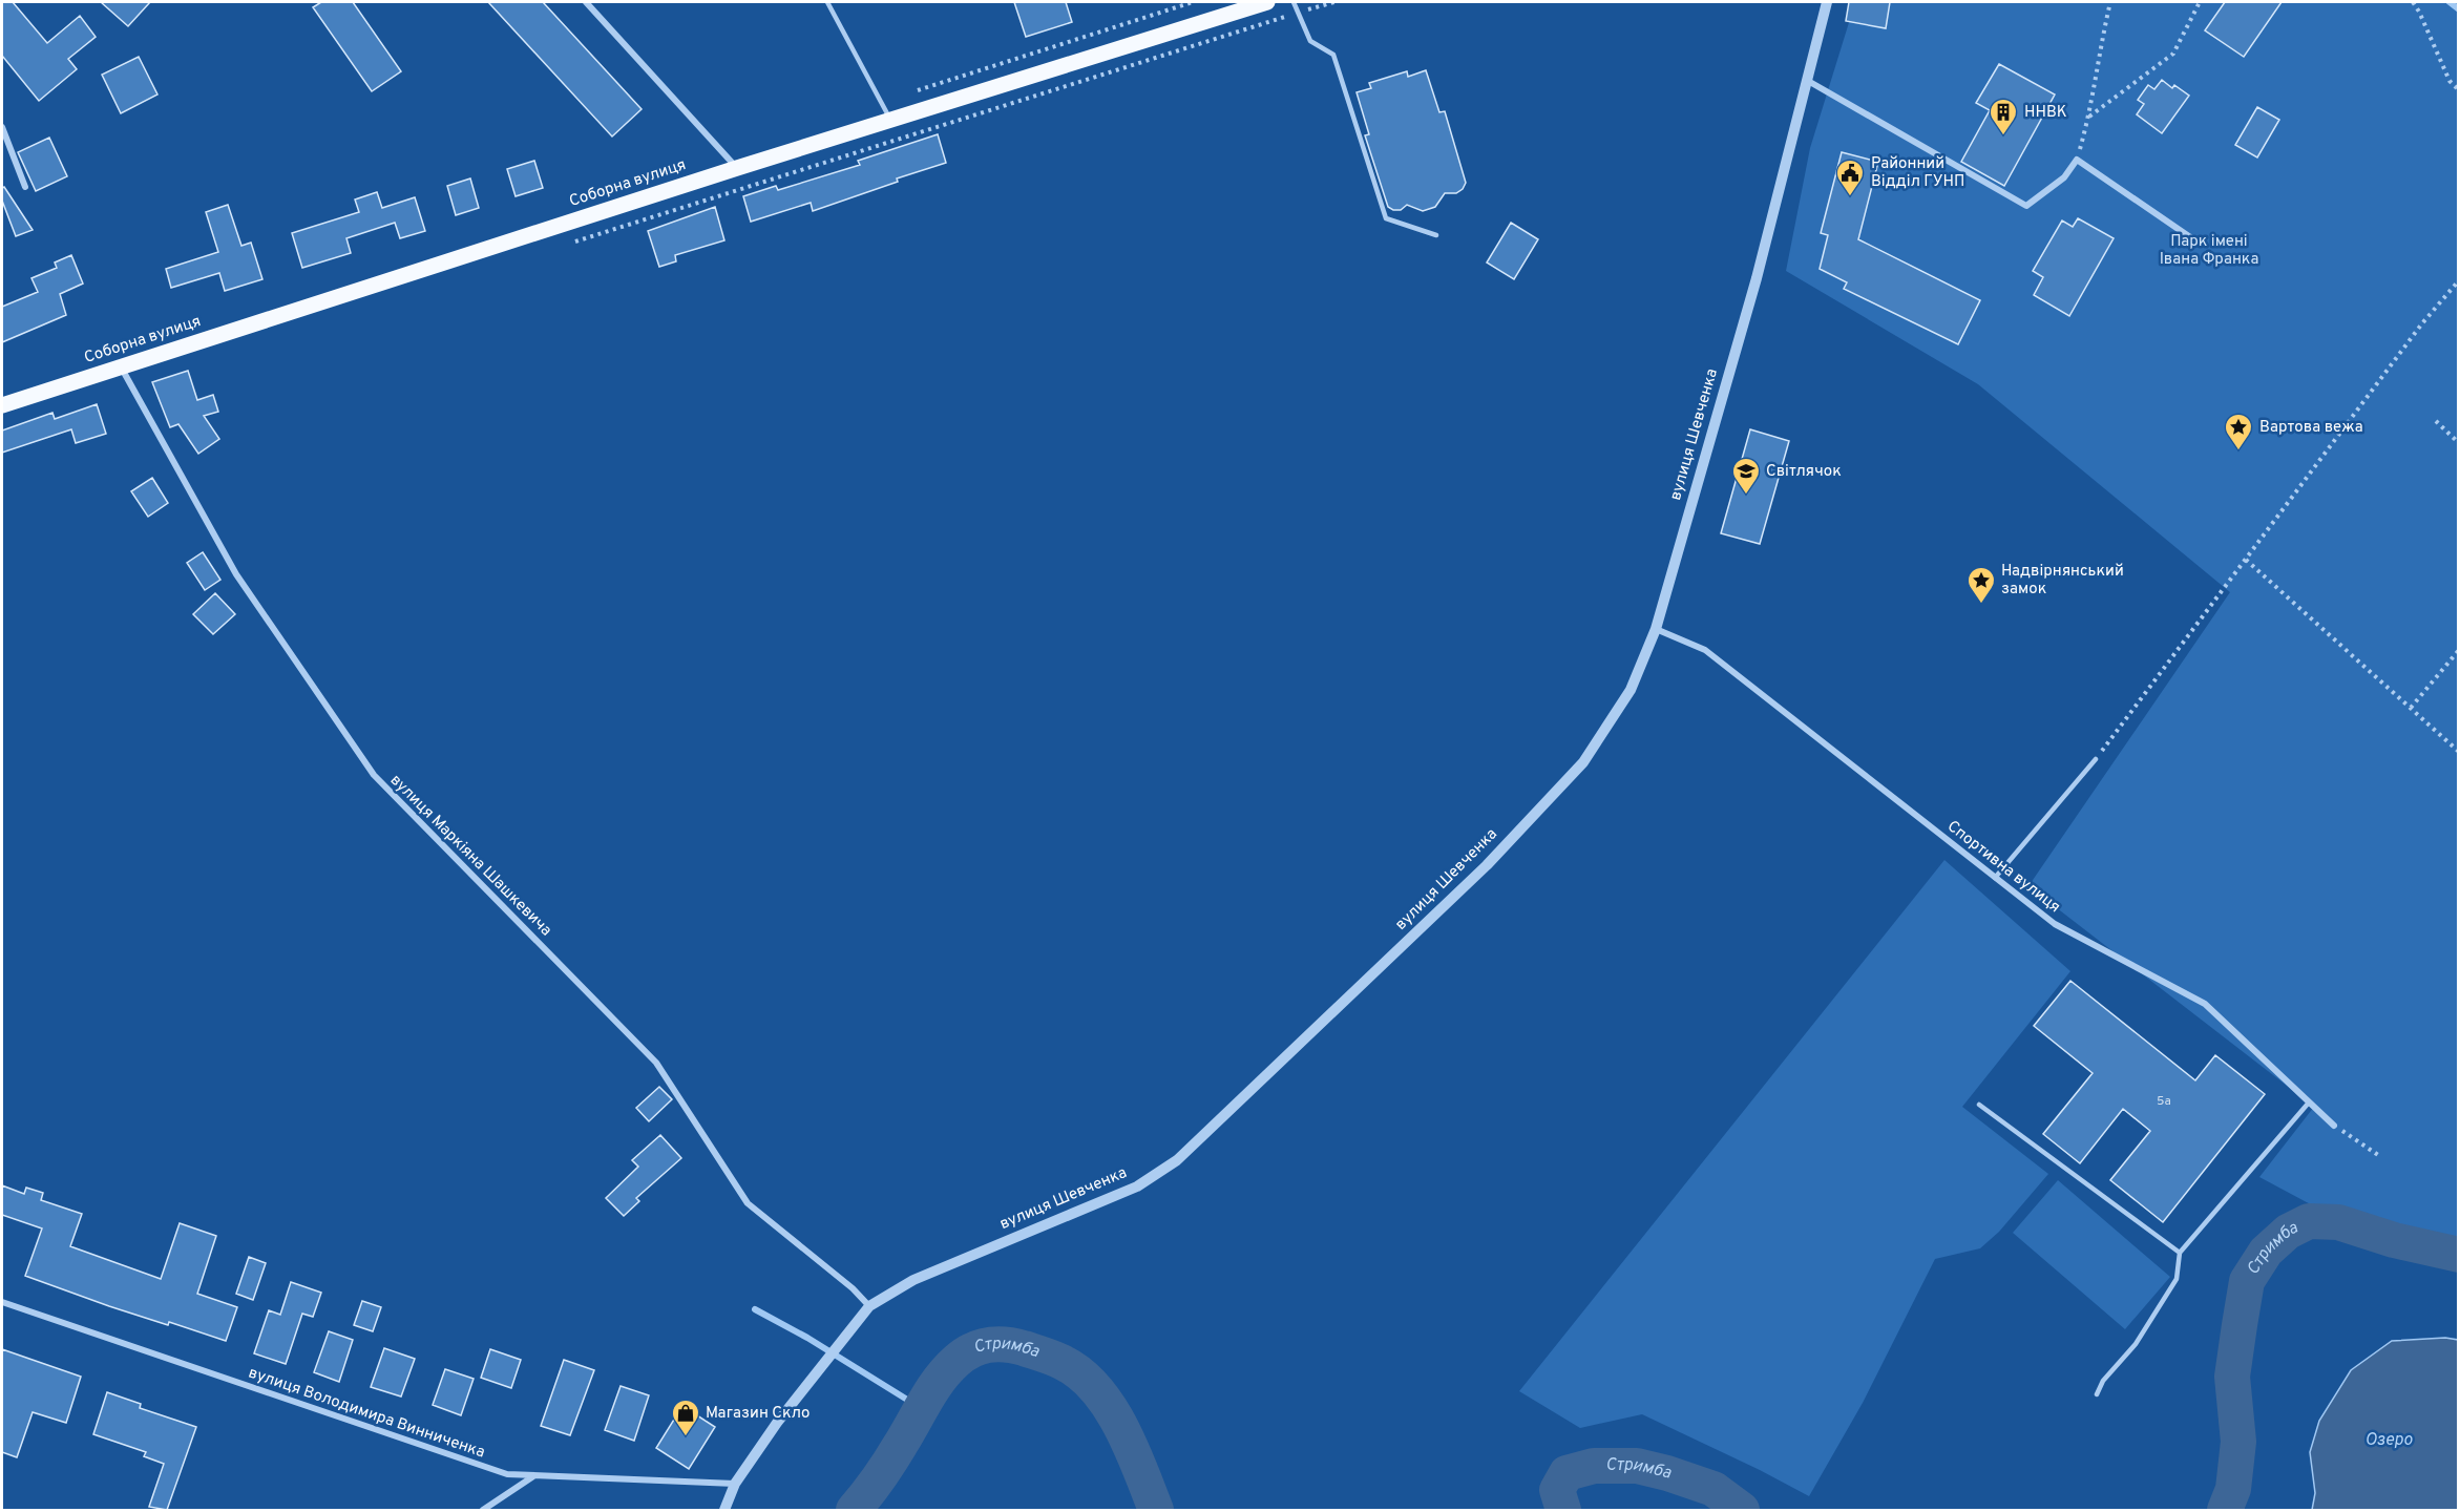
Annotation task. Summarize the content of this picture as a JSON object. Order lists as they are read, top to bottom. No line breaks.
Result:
{"streets":{"main road":["Соборна вулиця"],"street":["вулиця Шевченка","вулиця Маркіяна Шашкевича","Спортивна вулиця","вулиця Володимира Винниченка"]},"crossings":[["Соборна вулиця","вулиця Маркіяна Шашкевича"],["вулиця Шевченка","вулиця Маркіяна Шашкевича"],["вулиця Шевченка","Спортивна вулиця"],["вулиця Шевченка","вулиця Володимира Винниченка"]],"water":["Стримба","Озеро"],"parks":["Парк імені Івана Франка"],"places":{"building":["ННВК"],"public building":["Районний Відділ ГУНП"],"place":["Вартова вежа","Надвірнянський замок"],"school or university":["Світлячок"],"shop":["Магазин Скло"]},"house_numbers":["5а"]}
